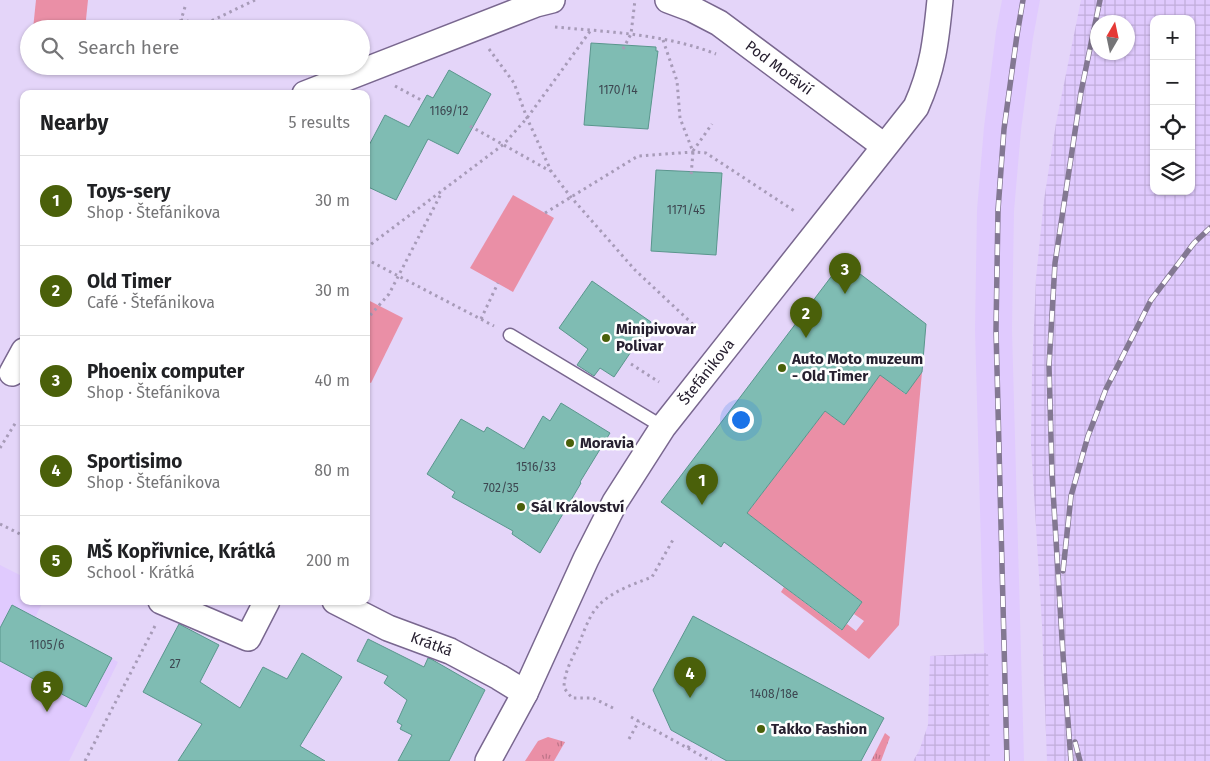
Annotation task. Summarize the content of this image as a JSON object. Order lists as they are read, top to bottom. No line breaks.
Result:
{"streets":{"street":["Pod Morávií","Štefánikova","Krátká"]},"crossings":[["Pod Morávií","Štefánikova"],["Štefánikova","Krátká"]],"places":["Minipivovar Polivar","Auto Moto muzeum - Old Timer","Moravia","Sál Království","Takko Fashion"],"house_numbers":["1170/14","1169/12","1171/45","1516/33","702/35","1105/6","27","1408/18e"],"north":"top","page":{"map_buttons":["+","−"],"search":"Search here","heading":["Nearby","5 results"],"list":[{"mark":"1","name":"Toys-sery","note":"Shop · Štefánikova","value":"30 m"},{"mark":"2","name":"Old Timer","note":"Café · Štefánikova","value":"30 m"},{"mark":"3","name":"Phoenix computer","note":"Shop · Štefánikova","value":"40 m"},{"mark":"4","name":"Sportisimo","note":"Shop · Štefánikova","value":"80 m"},{"mark":"5","name":"MŠ Kopřivnice, Krátká","note":"School · Krátká","value":"200 m"}],"pins":["3","2","1","4","5"]}}
